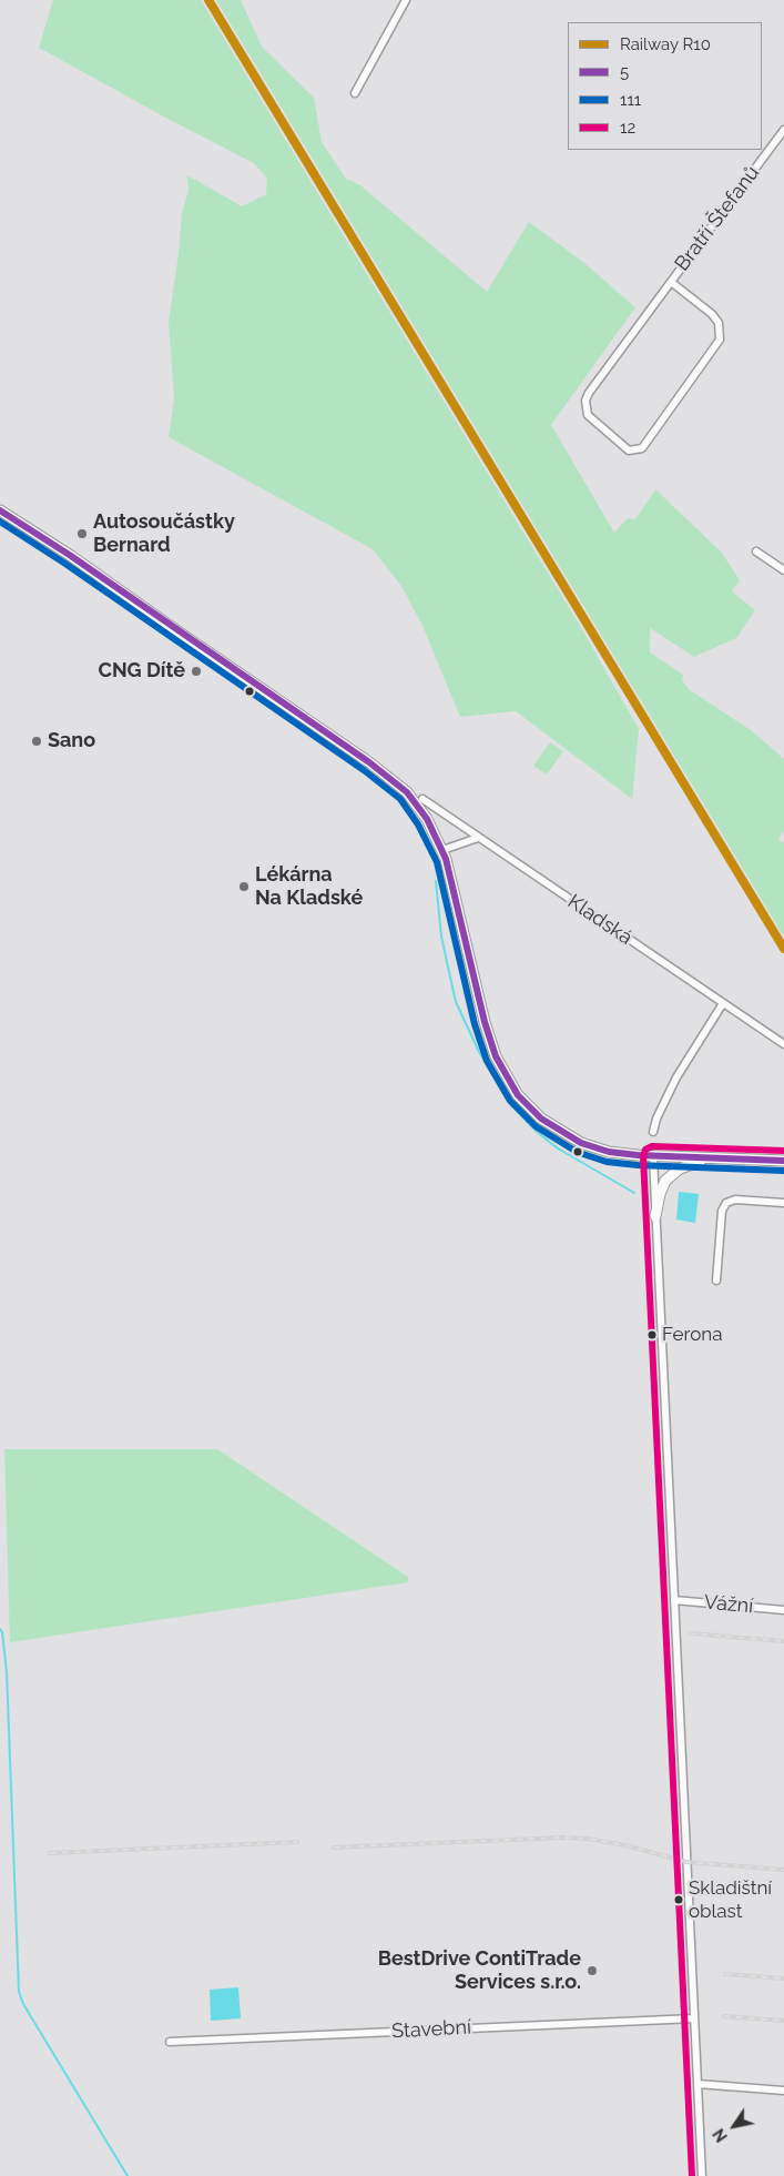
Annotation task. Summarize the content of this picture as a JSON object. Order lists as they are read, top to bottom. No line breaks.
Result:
{"streets":{"street":["Bratří Štefanů","Kladská","Vážní","Stavební"]},"crossings":[["Vážní","Stavební"]],"places":["Autosoučástky Bernard","CNG Dítě","Sano","Lékárna Na Kladské","Ferona","Skladištní oblast","BestDrive ContiTrade Services s.r.o."],"lines":["rail line R10","transit line 5","transit line 111","transit line 12"],"legend":["Railway R10","5","111","12"],"north":"bottom left"}
